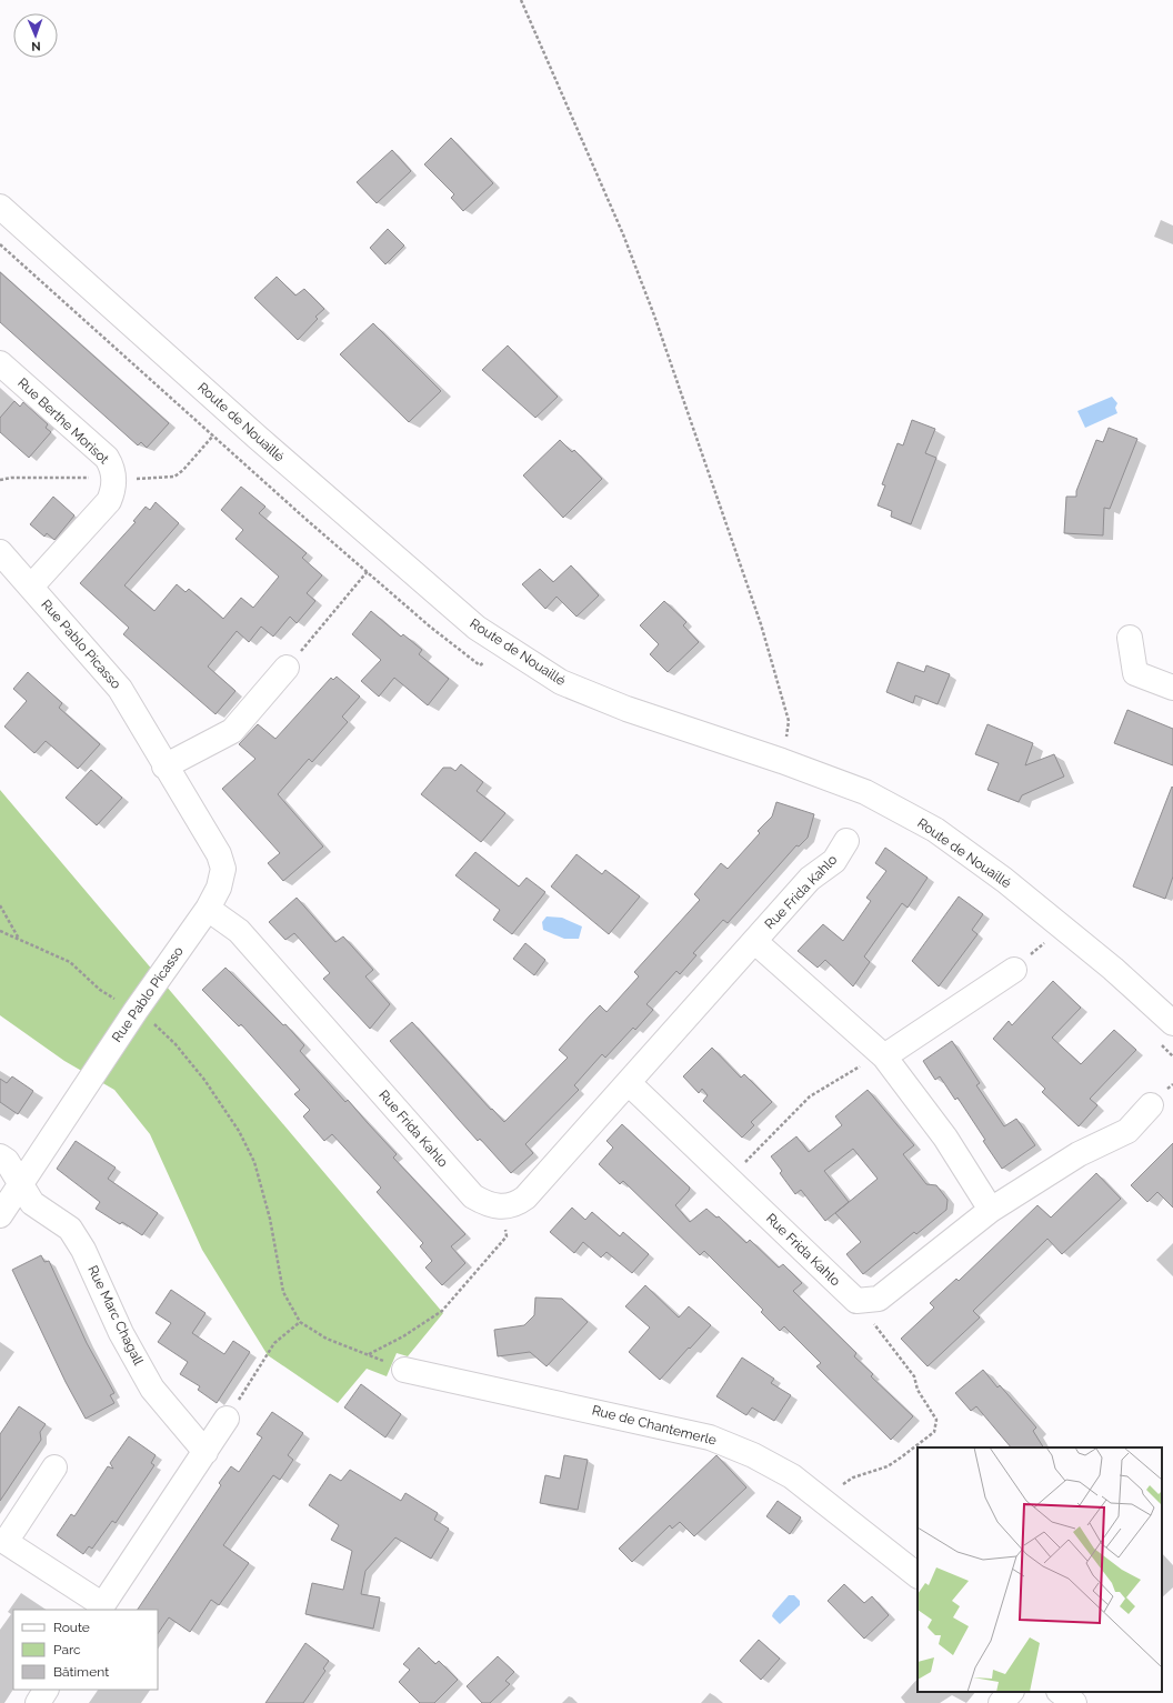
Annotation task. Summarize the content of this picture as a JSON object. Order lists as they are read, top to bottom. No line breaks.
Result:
{"streets":{"street":["Rue Berthe Morisot","Route de Nouaillé","Rue Pablo Picasso","Rue Frida Kahlo","Rue Marc Chagall","Rue de Chantemerle"]},"crossings":[["Rue Berthe Morisot","Rue Pablo Picasso"],["Rue Pablo Picasso","Rue Frida Kahlo"],["Rue Pablo Picasso","Rue Marc Chagall"]],"legend":["Route","Parc","Bâtiment"],"north":"bottom"}
